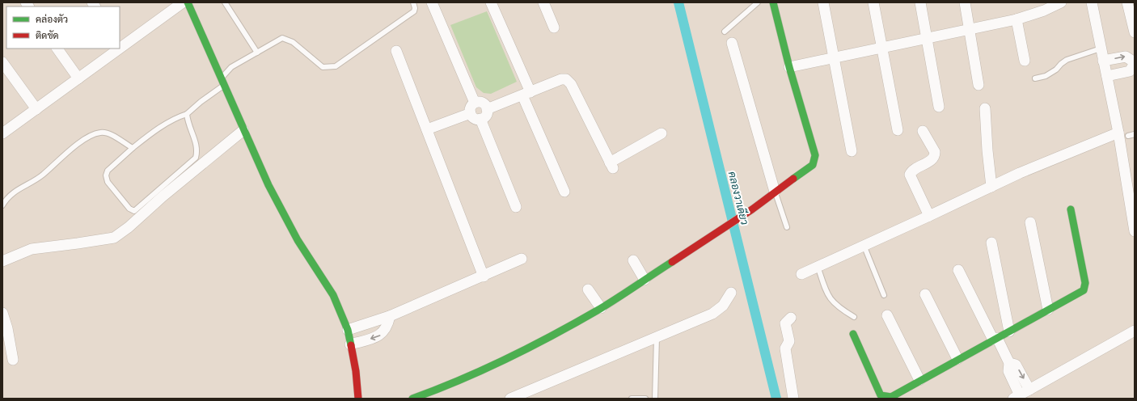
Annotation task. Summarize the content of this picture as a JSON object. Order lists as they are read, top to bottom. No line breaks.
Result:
{"water":["คลองวาเดียว"],"legend":["คล่องตัว","ติดขัด"]}
